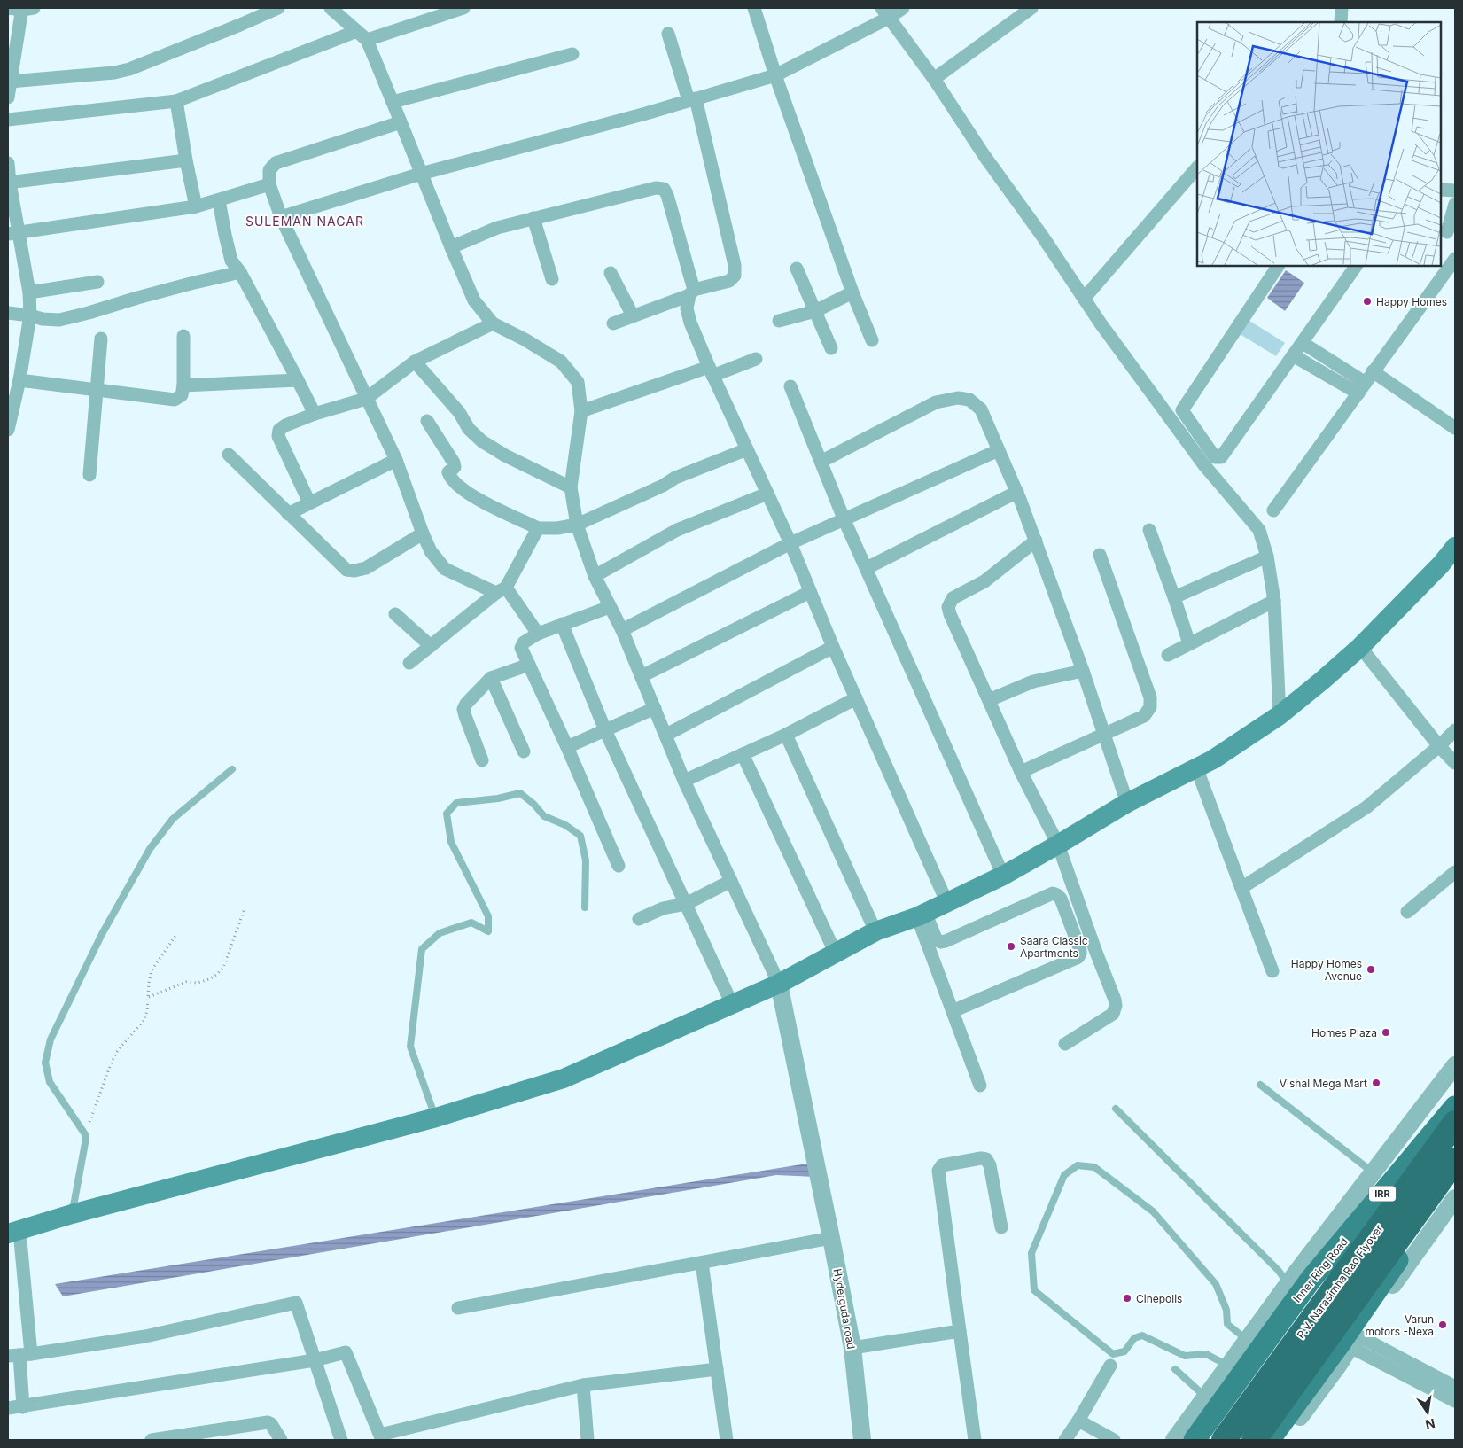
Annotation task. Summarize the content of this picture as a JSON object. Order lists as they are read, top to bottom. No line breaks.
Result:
{"streets":{"highway":["P.V. Narasimha Rao Flyover"],"main road":["IRR","Inner Ring Road"],"street":["Hyderguda road"]},"districts":["SULEMAN NAGAR"],"places":["Happy Homes","Saara Classic Apartments","Happy Homes Avenue","Homes Plaza","Vishal Mega Mart","Cinepolis","Varun motors -Nexa"],"north":"bottom"}
